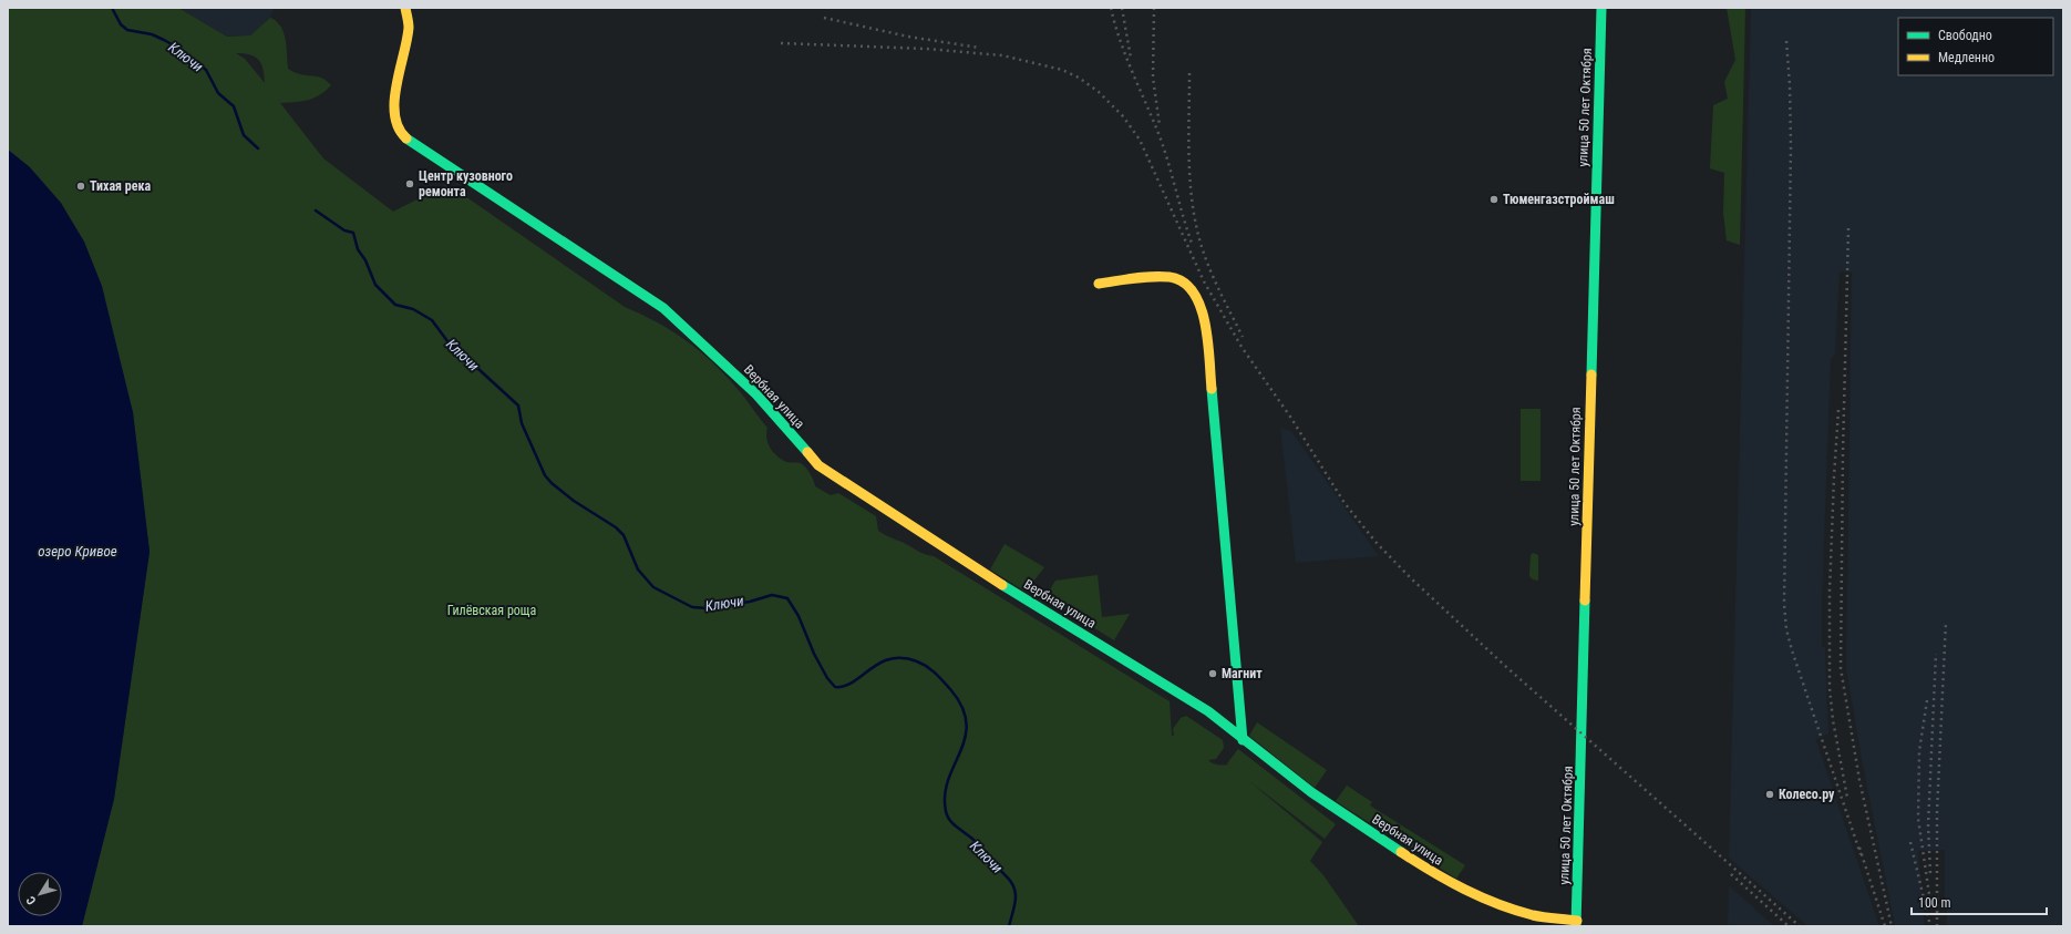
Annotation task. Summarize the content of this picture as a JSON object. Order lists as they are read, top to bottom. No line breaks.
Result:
{"streets":{"street":["улица 50 лет Октября","Вербная улица"]},"crossings":[["улица 50 лет Октября","Вербная улица"]],"water":["Ключи","озеро Кривое"],"parks":["Гилёвская роща"],"places":["Центр кузовного ремонта","Тихая река","Тюменгазстроймаш","Магнит","Колесо.ру"],"legend":["Свободно","Медленно"],"scale_bar":"100 m","north":"bottom left"}
